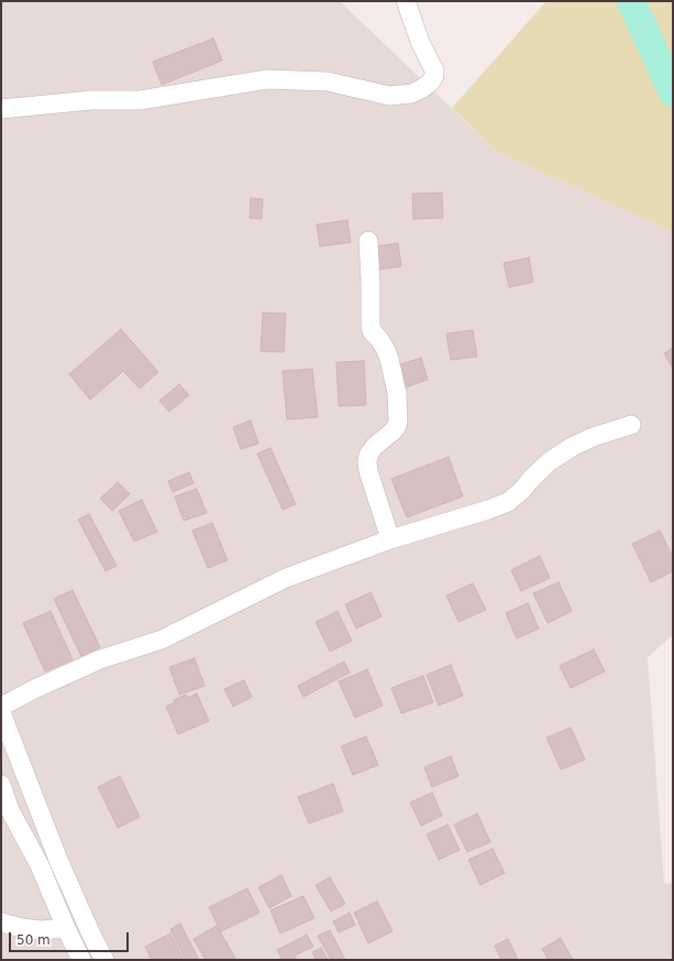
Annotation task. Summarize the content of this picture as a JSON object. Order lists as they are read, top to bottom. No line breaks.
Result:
{"scale_bar":"50 m"}
